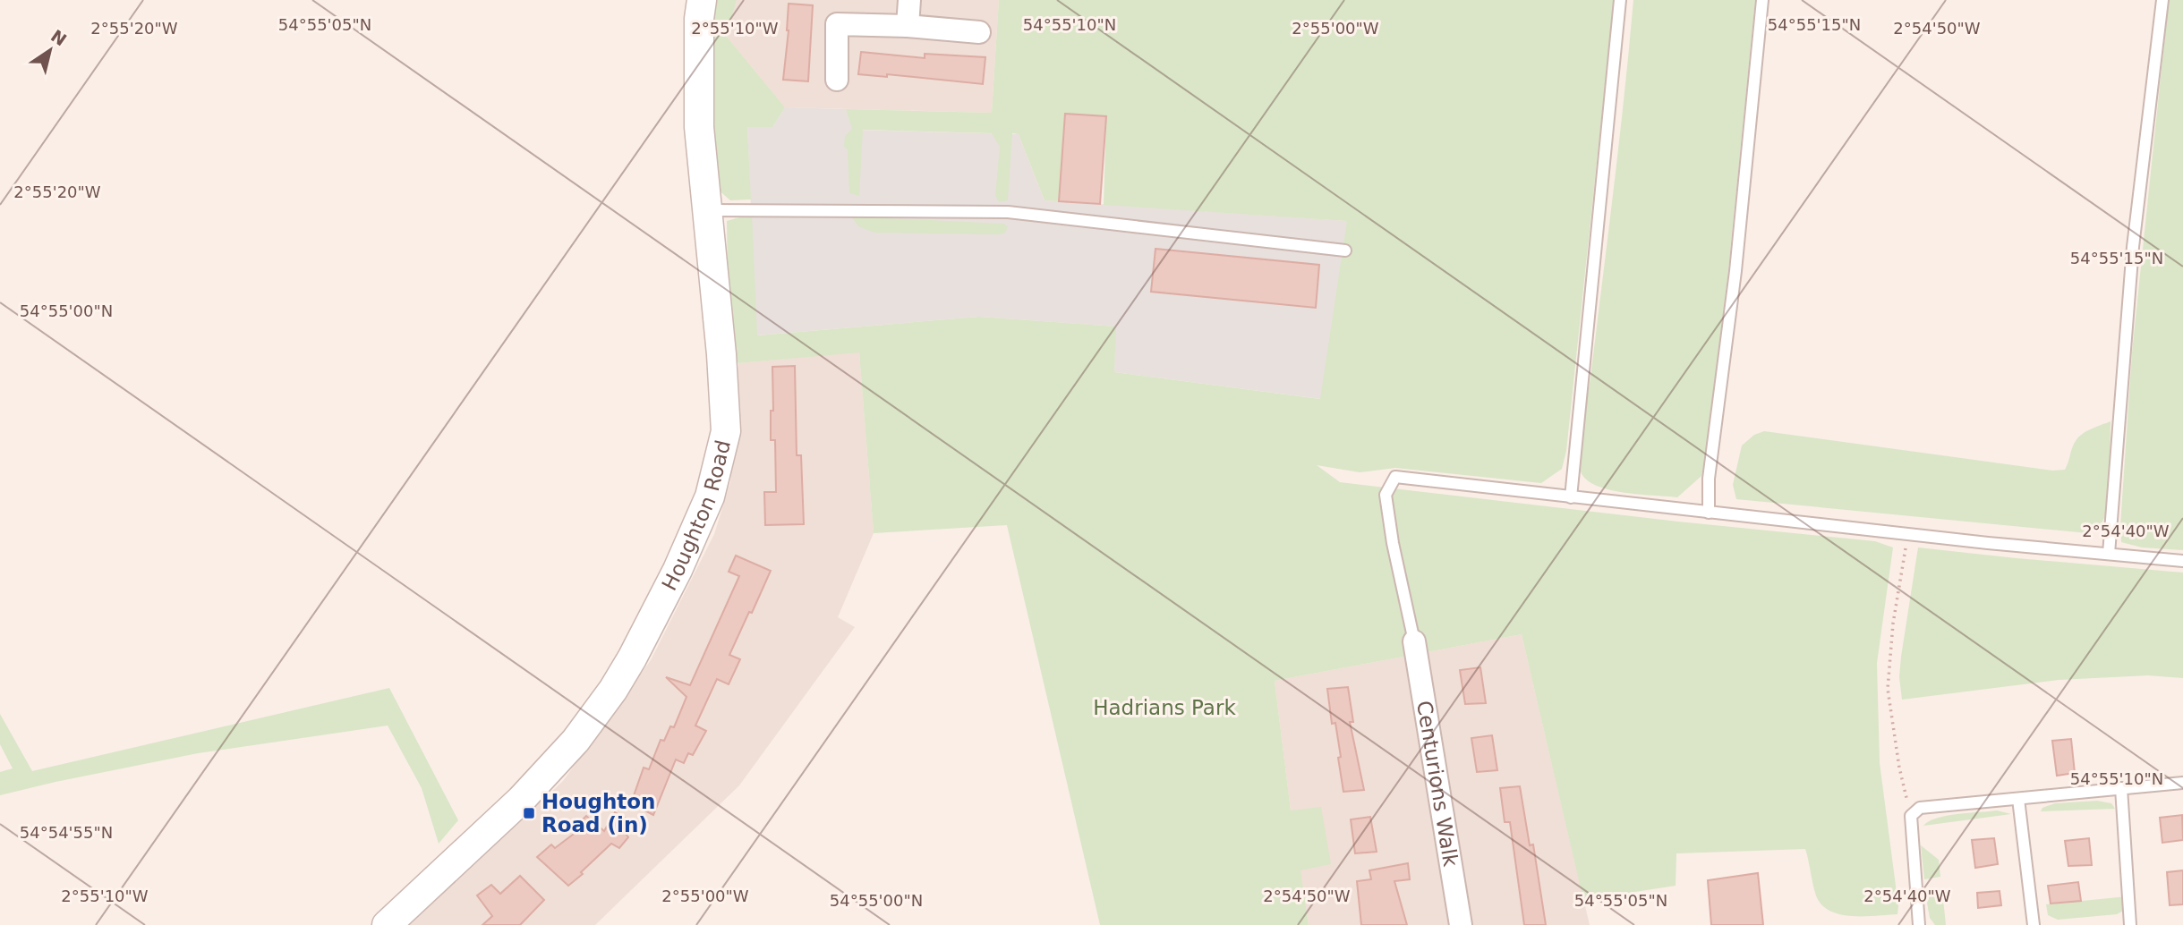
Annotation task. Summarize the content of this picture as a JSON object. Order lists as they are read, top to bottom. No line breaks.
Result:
{"streets":{"street":["Houghton Road","Centurions Walk"]},"parks":["Hadrians Park"],"places":{"transit":["Houghton Road (in)"]},"north":"top right","coordinates":["54°55'05\"N","54°55'10\"N","54°55'15\"N","2°55'20\"W","2°55'10\"W","2°55'00\"W","2°54'50\"W","54°55'00\"N","2°54'40\"W","54°54'55\"N"]}
